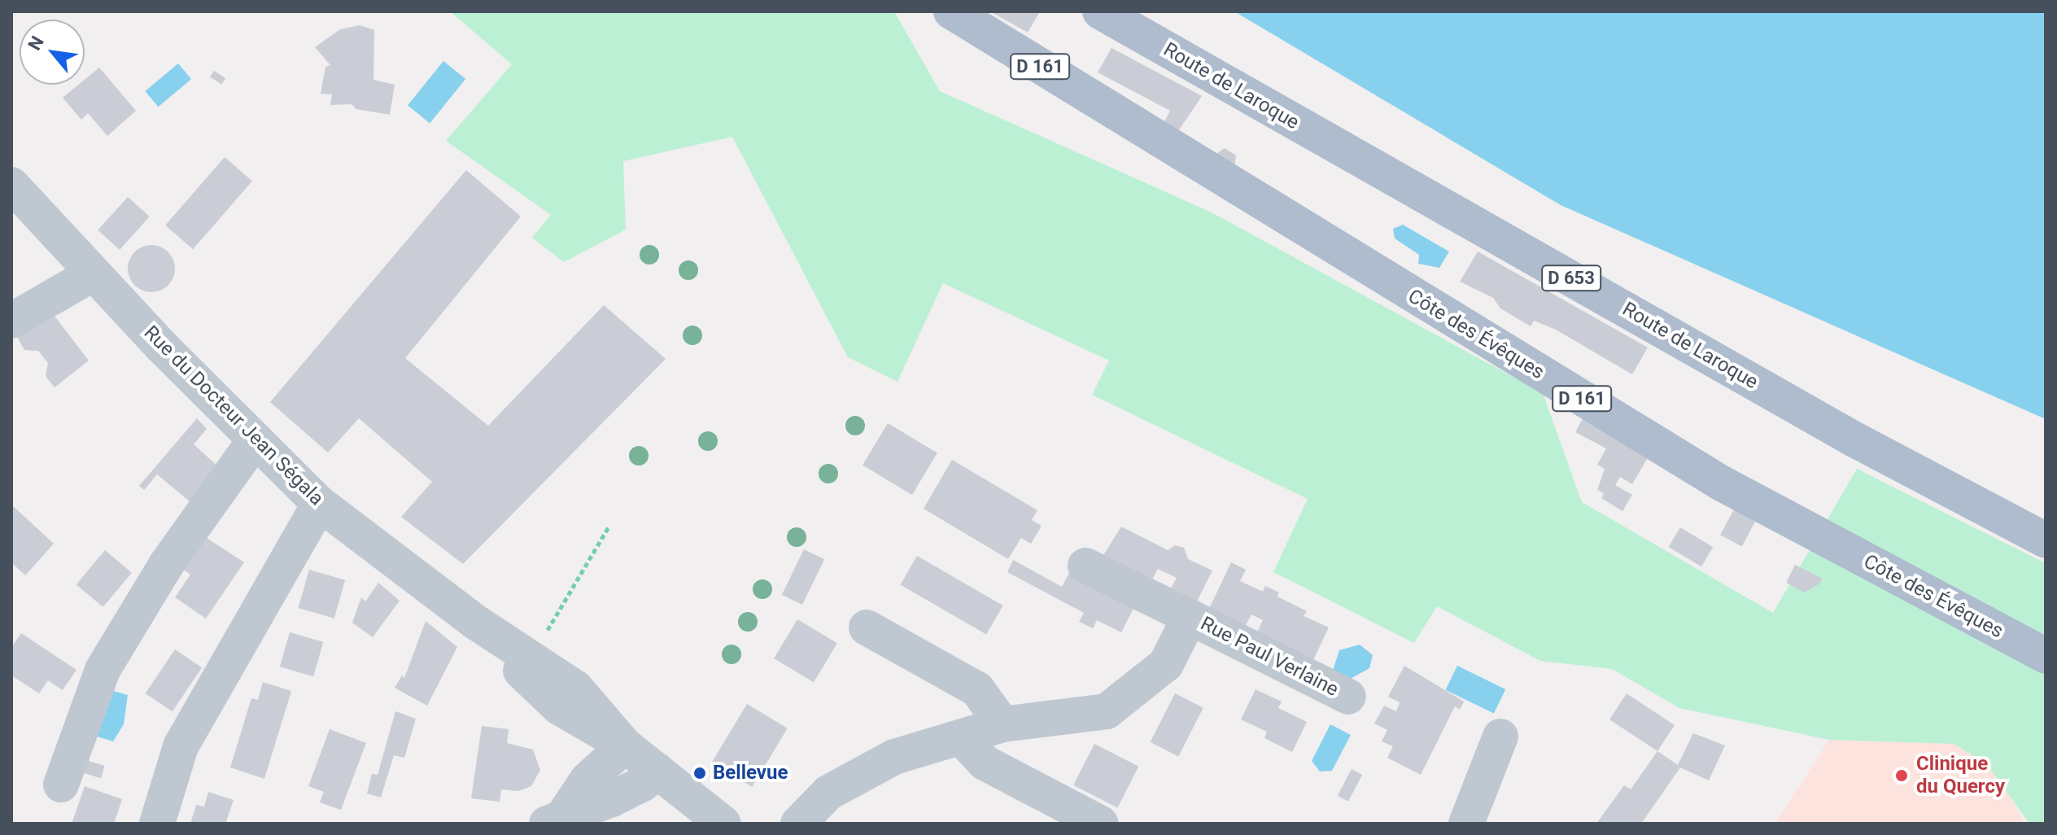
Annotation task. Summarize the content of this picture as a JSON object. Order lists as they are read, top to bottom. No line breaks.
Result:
{"streets":{"main road":["D 161","Route de Laroque","D 653","Côte des Évêques"],"street":["Rue du Docteur Jean Ségala","Rue Paul Verlaine"]},"places":["Bellevue","Clinique du Quercy"],"north":"top left"}
